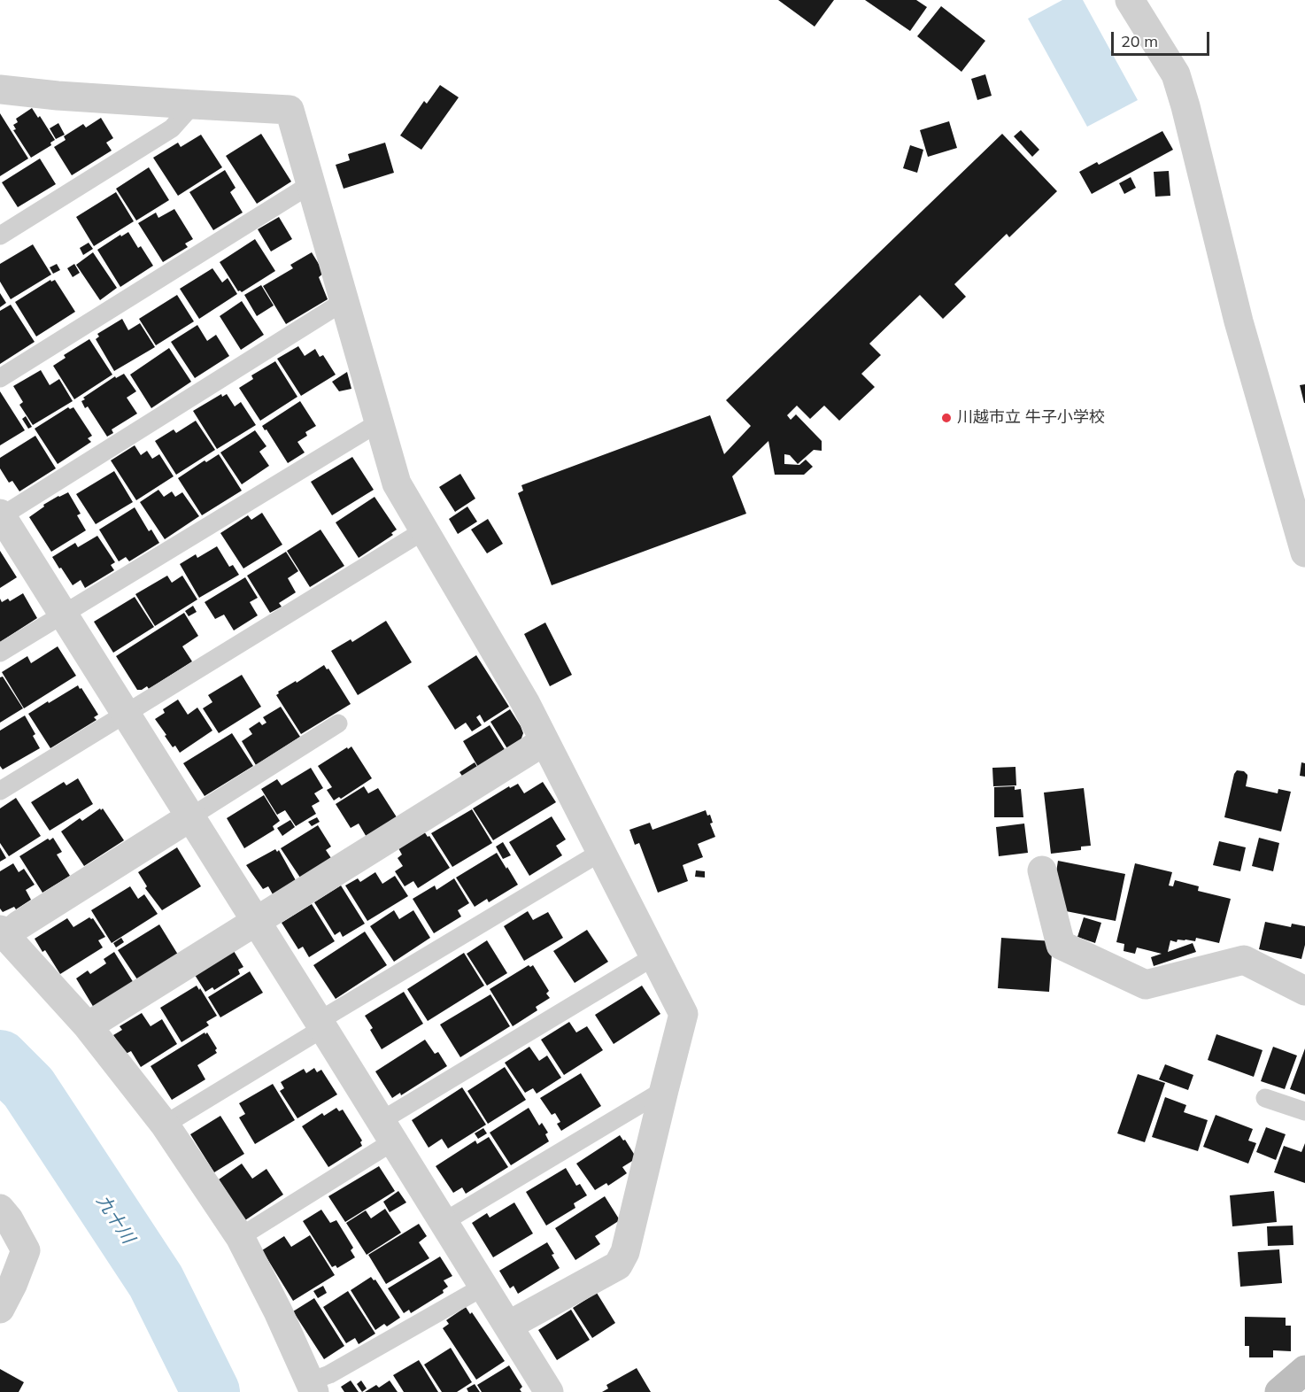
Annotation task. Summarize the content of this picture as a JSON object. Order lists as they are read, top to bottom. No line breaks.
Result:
{"water":["九十川"],"places":["川越市立 牛子小学校"],"scale_bar":"20 m"}
